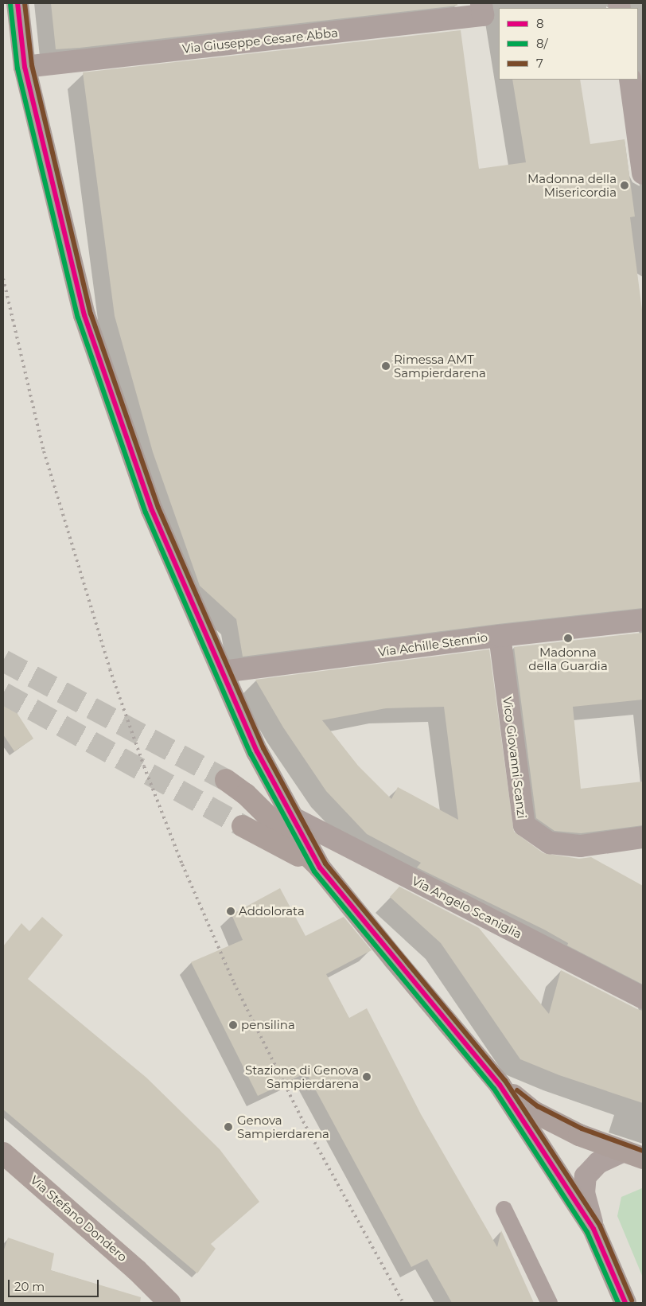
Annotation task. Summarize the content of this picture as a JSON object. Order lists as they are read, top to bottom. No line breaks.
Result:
{"streets":{"main road":["Via Stefano Dondero"],"street":["Via Giuseppe Cesare Abba","Via Achille Stennio","Vico Giovanni Scanzi","Via Angelo Scaniglia"]},"crossings":[["Via Achille Stennio","Vico Giovanni Scanzi"]],"places":["Madonna della Misericordia","Rimessa AMT Sampierdarena","Madonna della Guardia","Addolorata","pensilina","Stazione di Genova Sampierdarena","Genova Sampierdarena"],"lines":["transit line 8","transit line 7","transit line 8/"],"legend":["8","8/","7"],"scale_bar":"20 m"}
